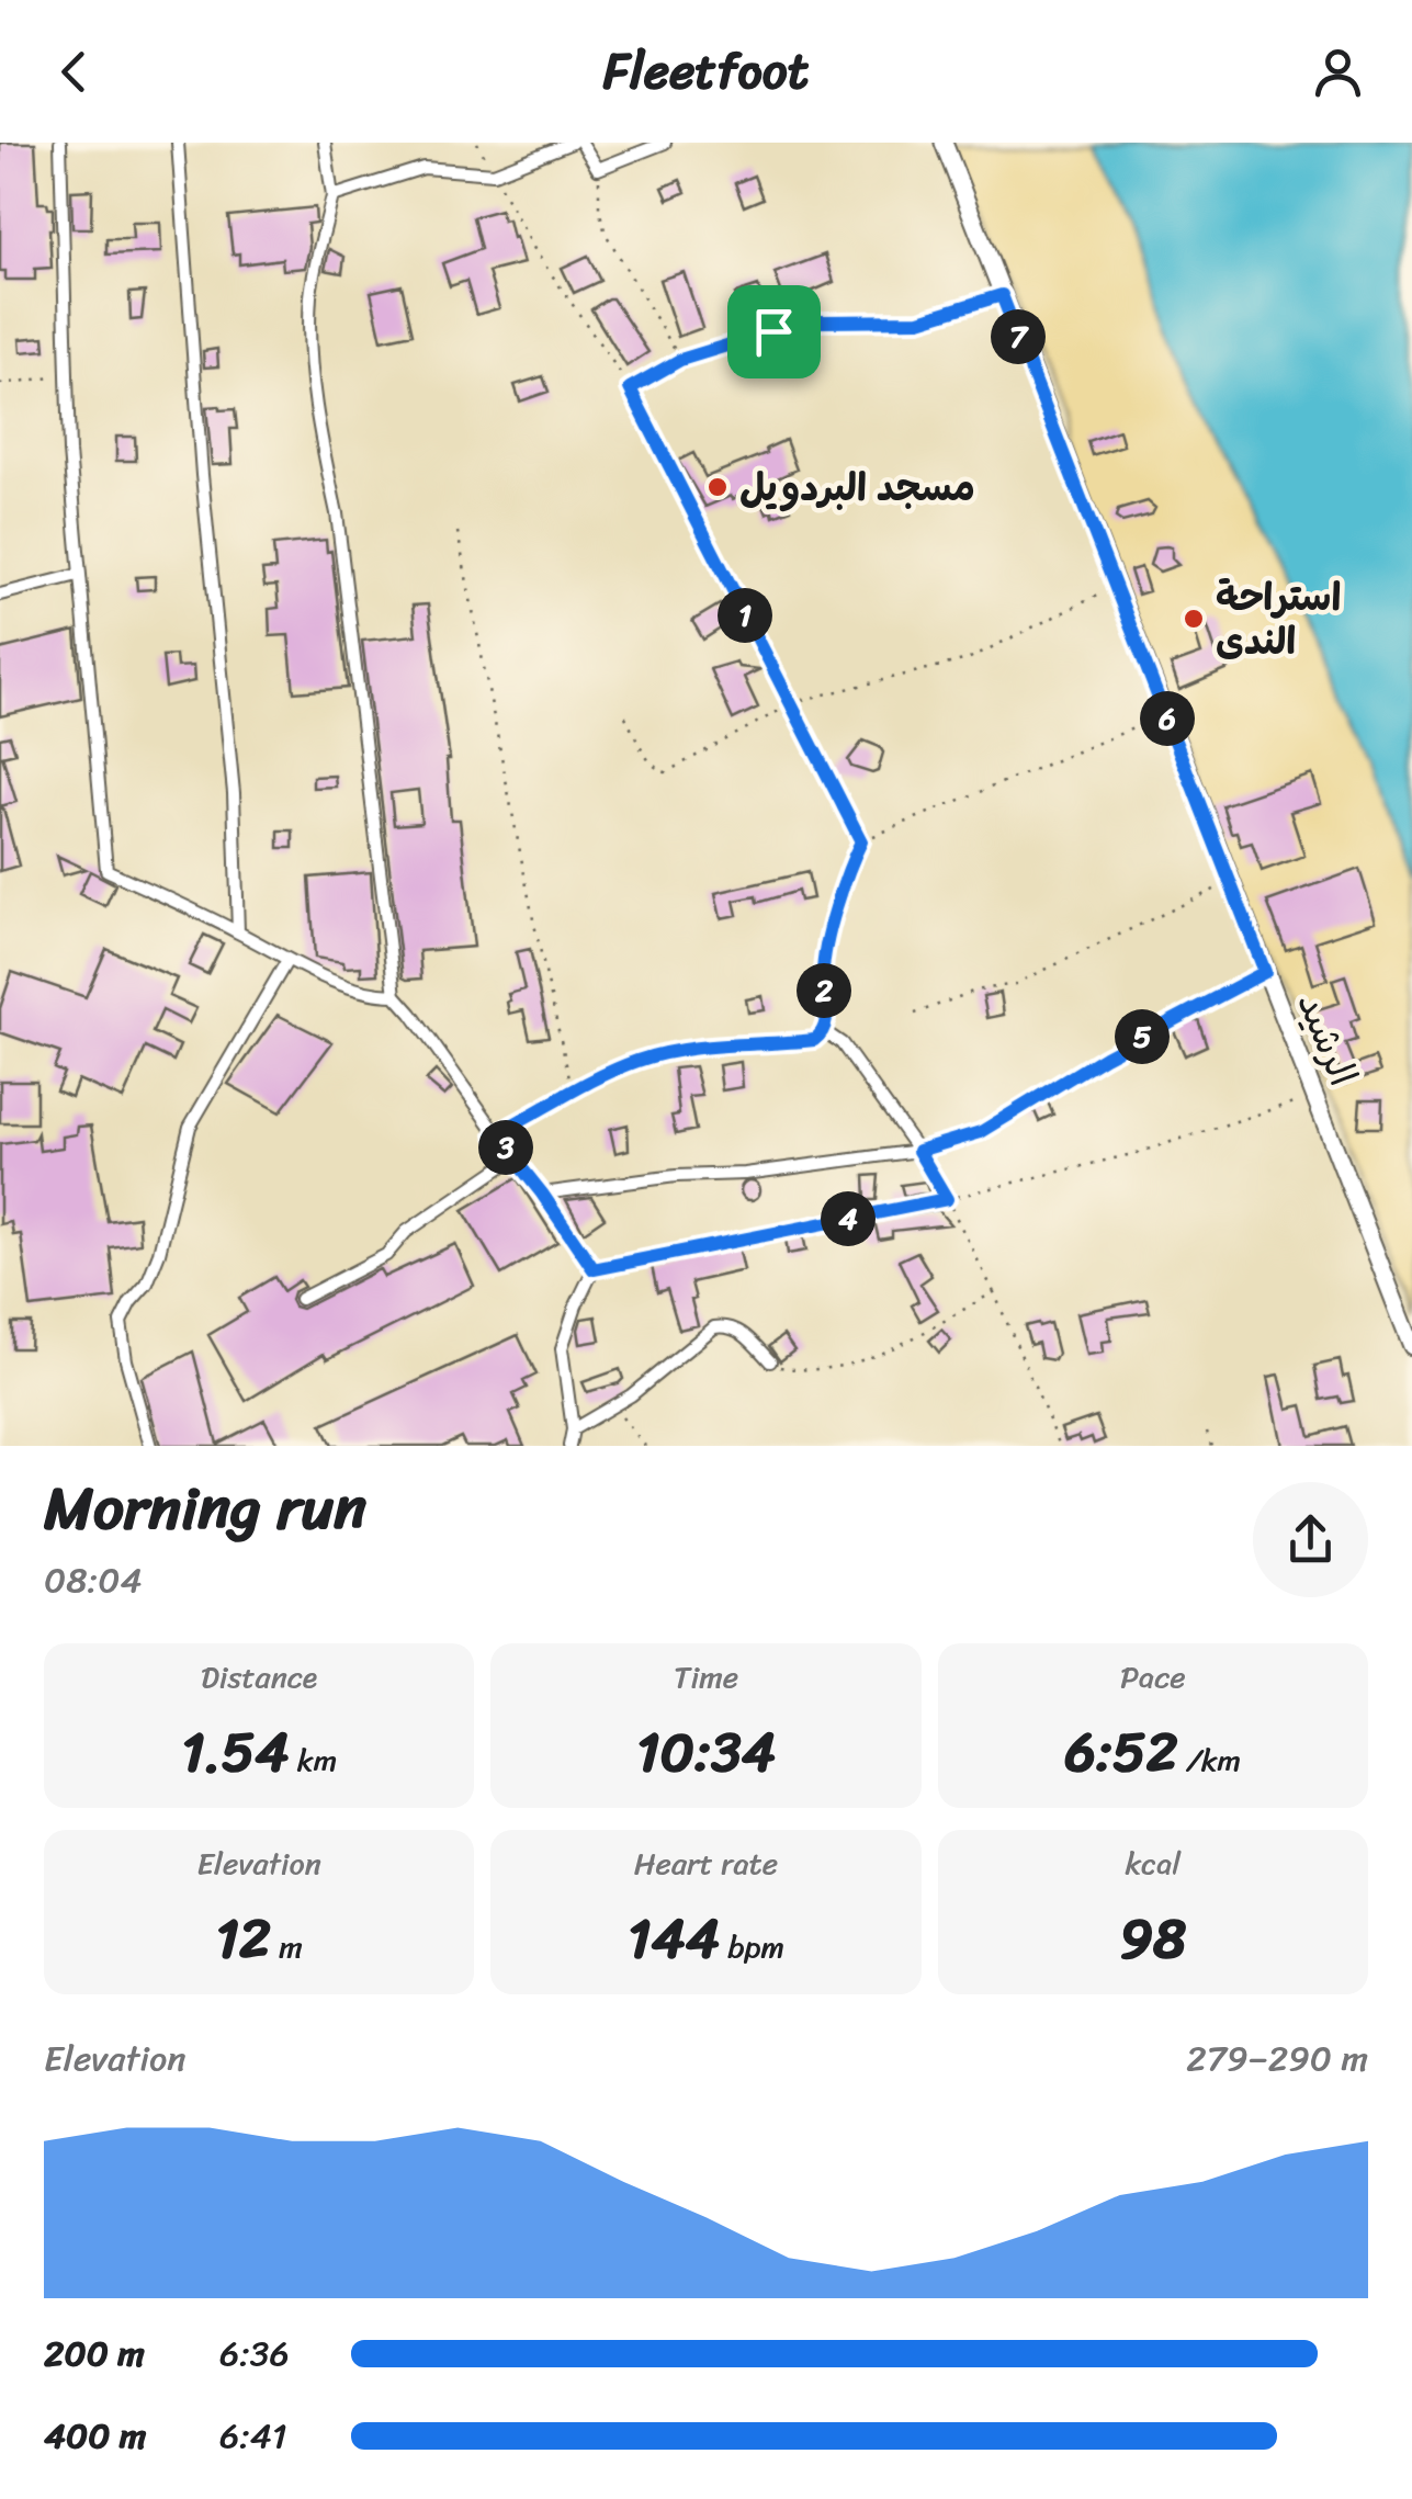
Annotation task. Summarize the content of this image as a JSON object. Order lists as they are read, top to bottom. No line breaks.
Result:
{"streets":{"main road":["الرشيد"]},"places":["مسجد البردويل","استراحة الندى"],"page":{"header":"Fleetfoot","pins":["7","1","6","2","5","3","4"],"heading":["Morning run","08:04"],"stats":[["Distance","1.54 km"],["Time","10:34"],["Pace","6:52 /km"],["Elevation","12 m"],["Heart rate","144 bpm"],["kcal","98"]],"chart":["Elevation","279–290 m"],"list":[{"name":"200 m","note":"6:36"},{"name":"400 m","note":"6:41"}]}}
